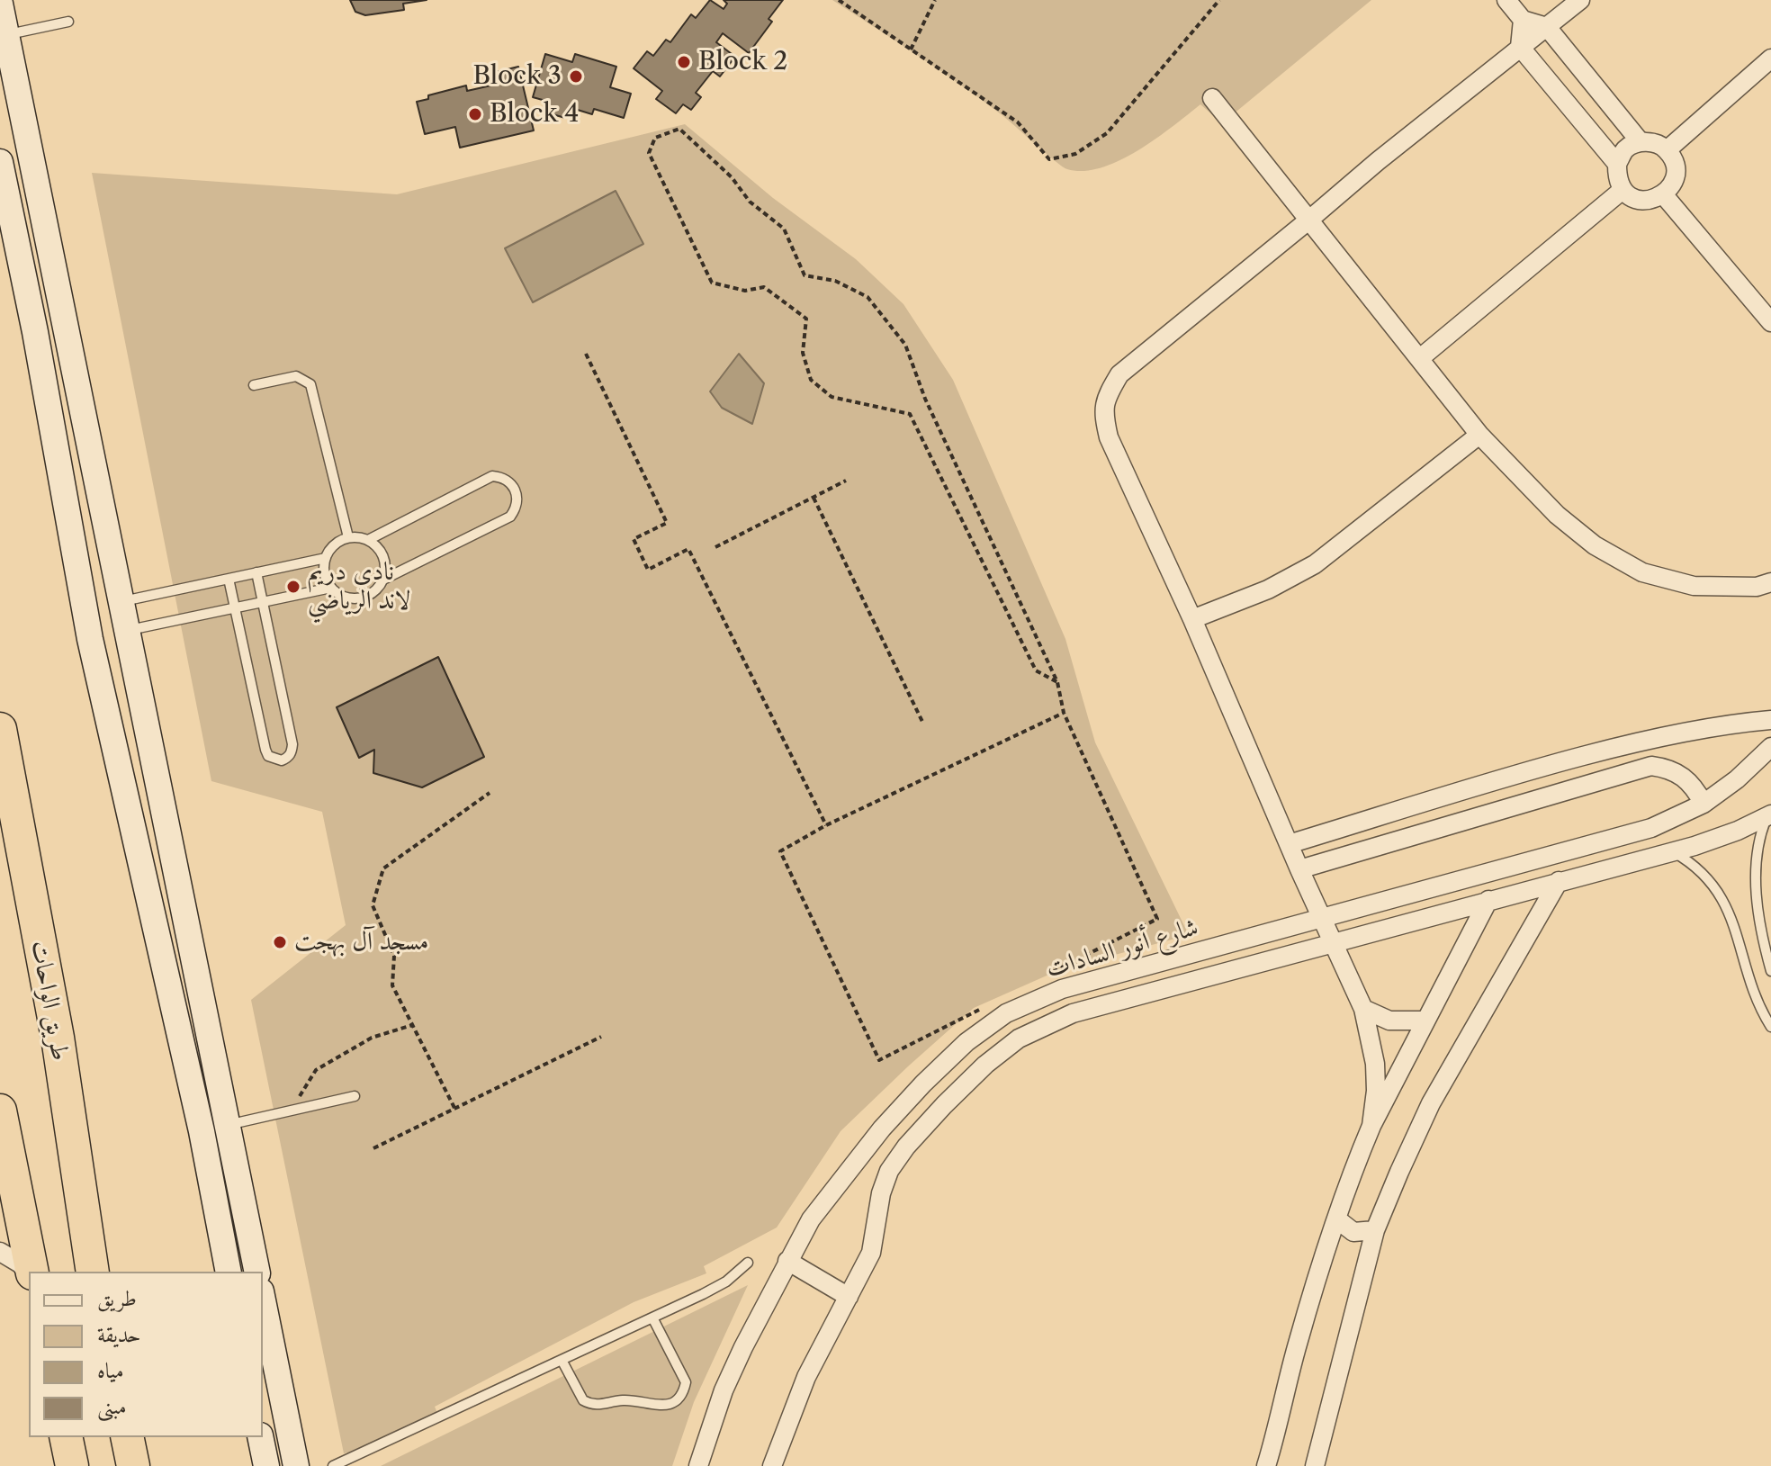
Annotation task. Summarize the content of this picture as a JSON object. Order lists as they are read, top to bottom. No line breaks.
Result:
{"streets":{"highway":["طريق الواحات"],"street":["شارع أنور السادات"]},"places":["Block 2","Block 3","Block 4","نادي دريم لاند الرياضي","مسجد آل بهجت"],"legend":["طريق","حديقة","مياه","مبنى"]}
